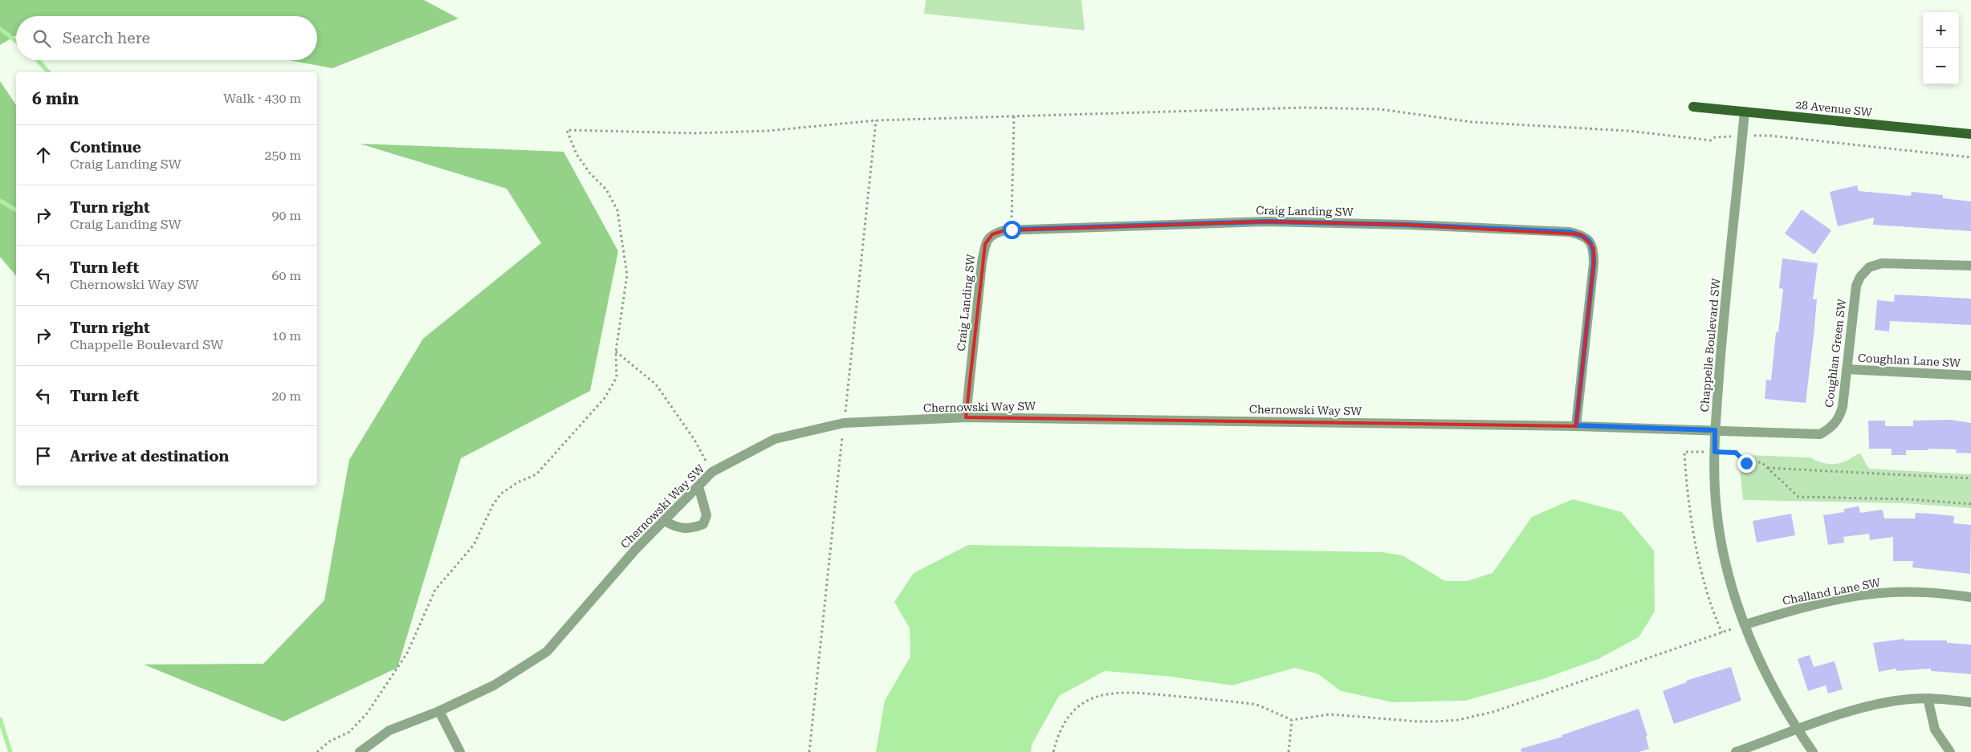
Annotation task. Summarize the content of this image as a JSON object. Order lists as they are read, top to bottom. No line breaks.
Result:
{"streets":{"main road":["28 Avenue SW"],"street":["Craig Landing SW","Chappelle Boulevard SW","Coughlan Green SW","Coughlan Lane SW","Chernowski Way SW","Challand Lane SW"]},"crossings":[["28 Avenue SW","Chappelle Boulevard SW"],["Craig Landing SW","Chernowski Way SW"],["Chappelle Boulevard SW","Coughlan Green SW"],["Chappelle Boulevard SW","Chernowski Way SW"],["Chappelle Boulevard SW","Challand Lane SW"],["Coughlan Green SW","Coughlan Lane SW"],["Coughlan Green SW","Chernowski Way SW"]],"page":{"map_buttons":["+","−"],"search":"Search here","heading":["6 min","Walk · 430 m"],"list":[["Continue","Craig Landing SW","250 m"],["Turn right","Craig Landing SW","90 m"],["Turn left","Chernowski Way SW","60 m"],["Turn right","Chappelle Boulevard SW","10 m"],["Turn left","20 m"],"Arrive at destination"]}}
